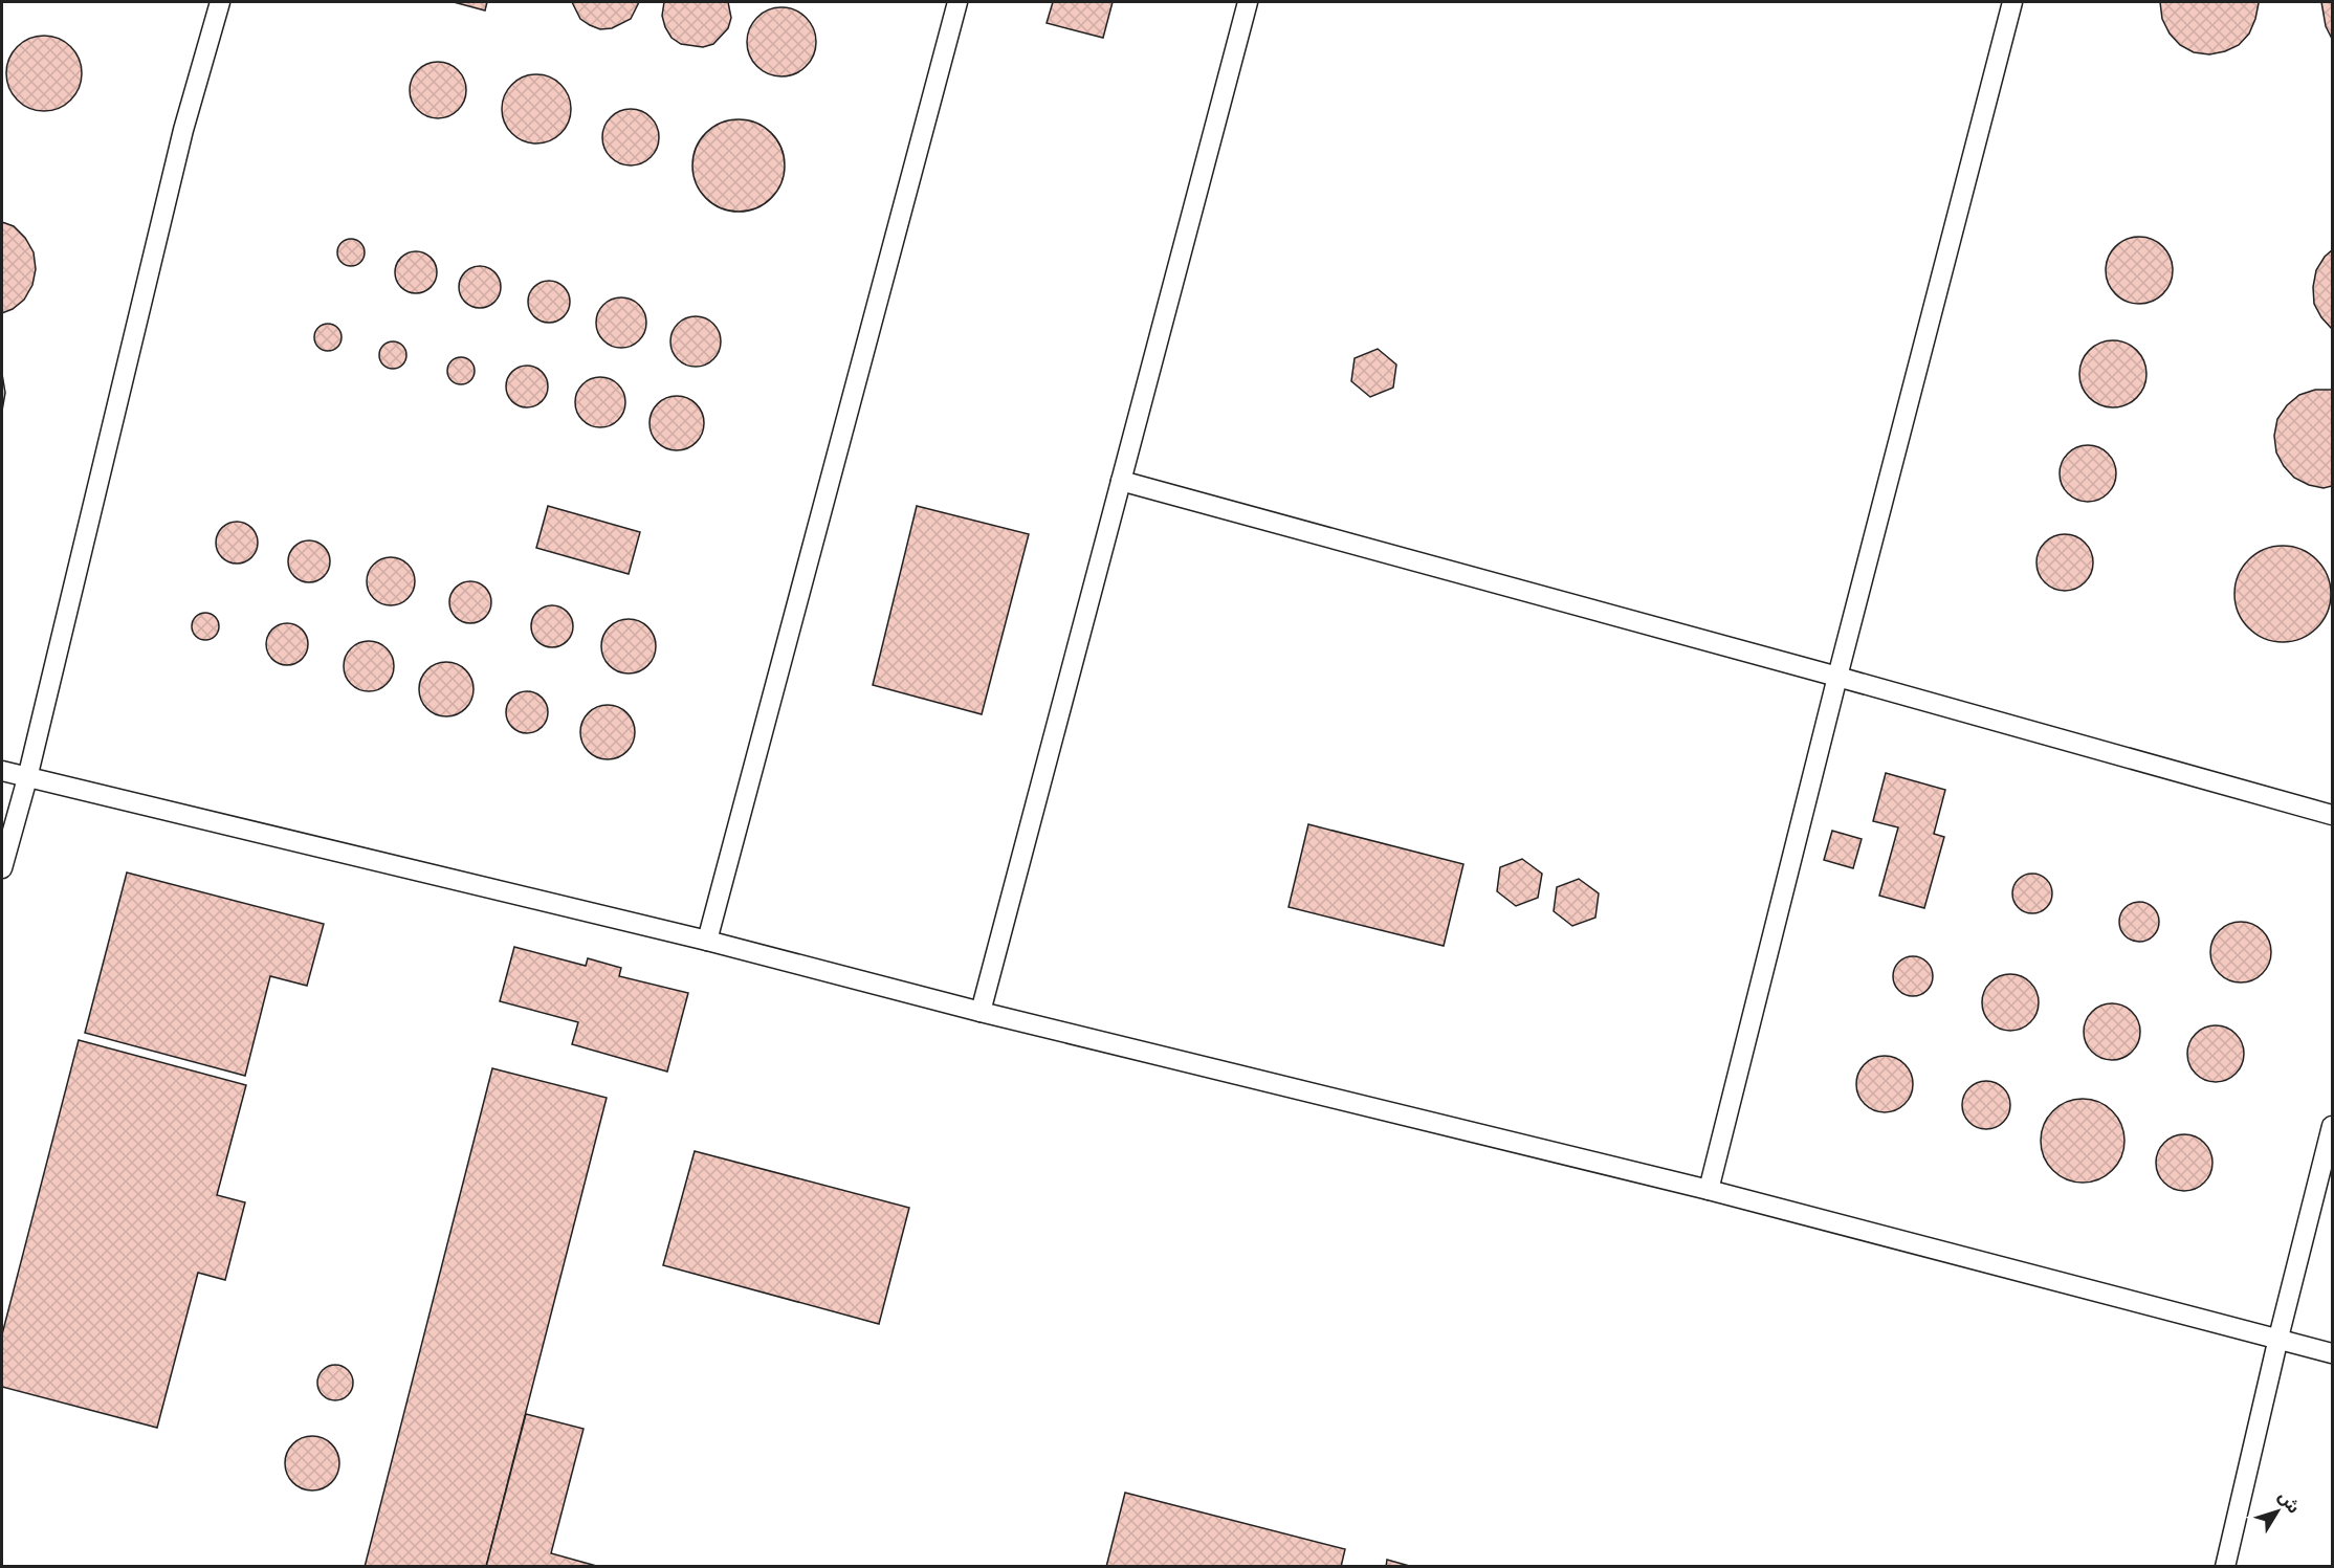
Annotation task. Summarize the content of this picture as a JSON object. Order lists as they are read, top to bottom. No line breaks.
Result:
{"north":"top right"}
